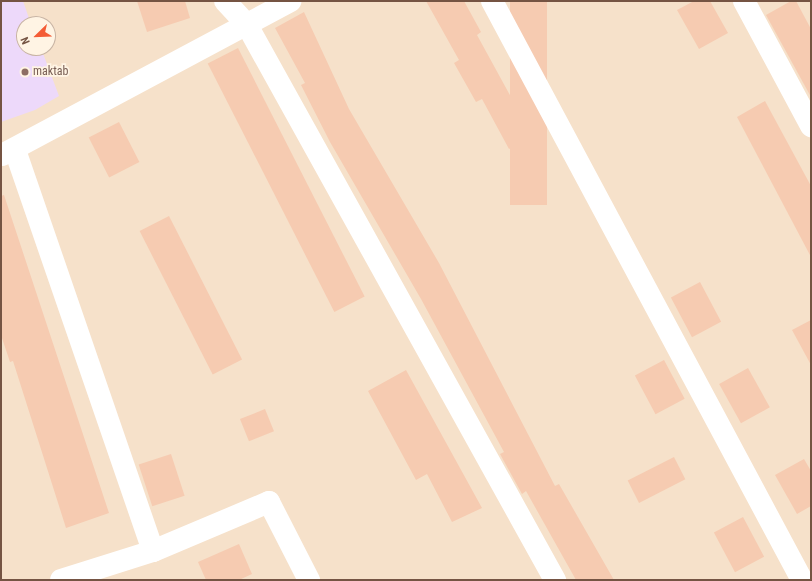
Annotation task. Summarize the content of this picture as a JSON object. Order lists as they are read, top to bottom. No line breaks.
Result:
{"places":["maktab"],"north":"bottom left"}
